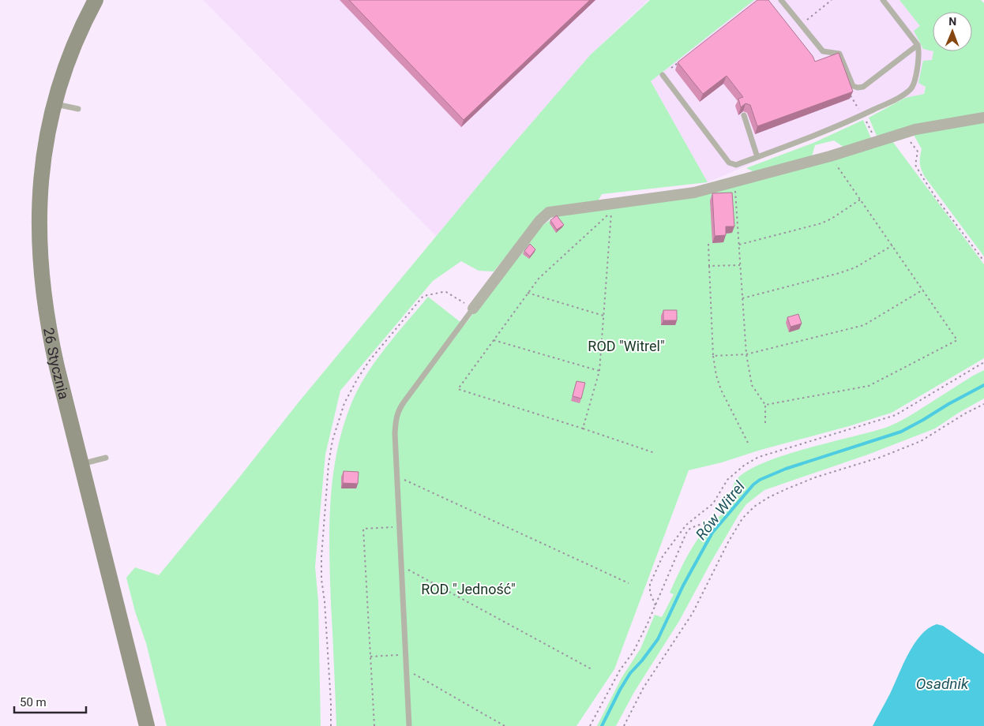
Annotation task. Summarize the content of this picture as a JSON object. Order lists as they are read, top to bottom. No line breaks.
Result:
{"streets":{"street":["26 Stycznia"]},"water":["Rów Witrel","Osadnik"],"parks":["ROD \"Witrel\"","ROD \"Jedność\""],"scale_bar":"50 m","north":"top"}
